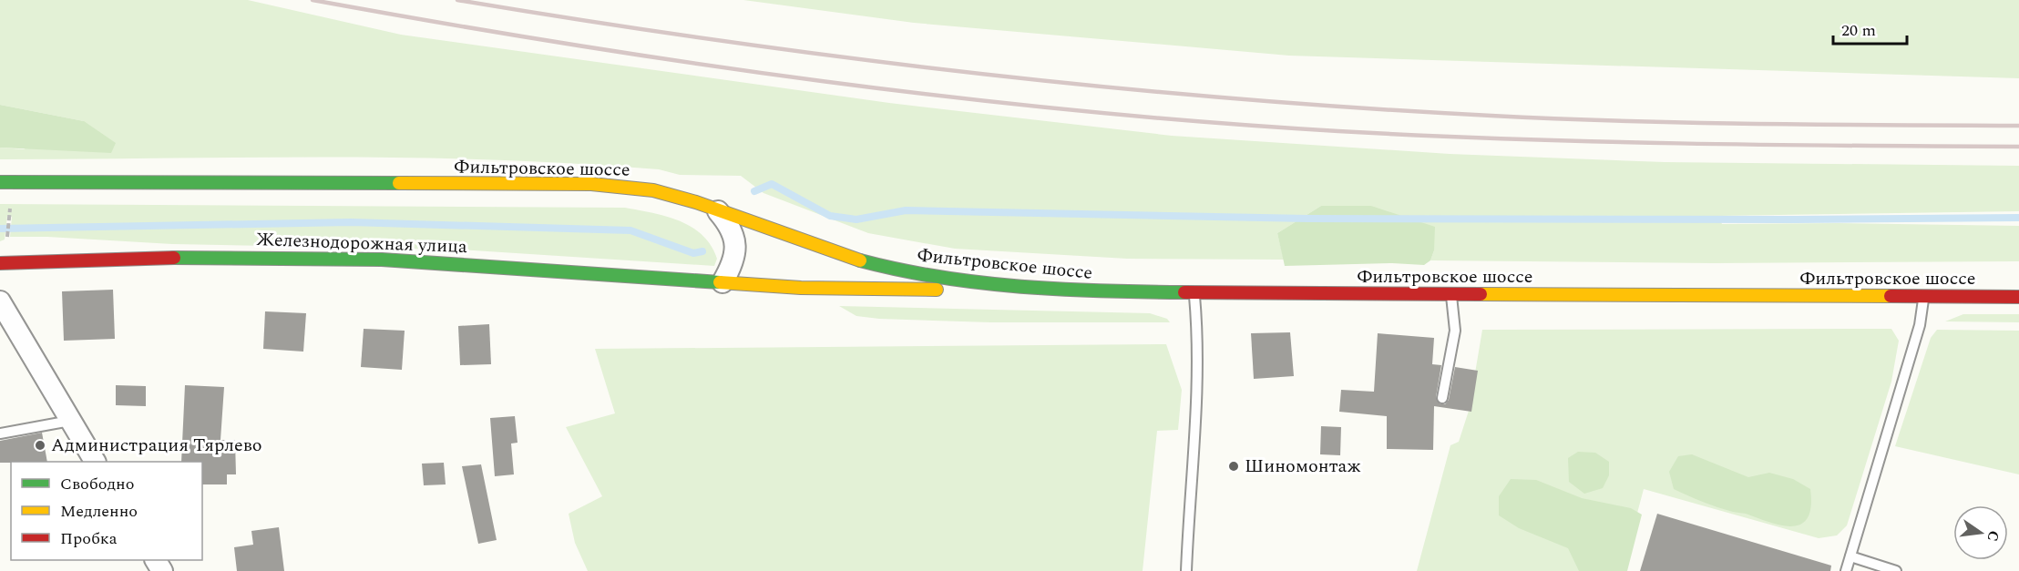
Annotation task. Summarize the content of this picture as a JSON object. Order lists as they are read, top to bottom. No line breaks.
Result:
{"streets":{"main road":["Фильтровское шоссе","Железнодорожная улица"]},"crossings":[["Фильтровское шоссе","Железнодорожная улица"]],"places":["Администрация Тярлево","Шиномонтаж"],"legend":["Свободно","Медленно","Пробка"],"scale_bar":"20 m","north":"right"}
